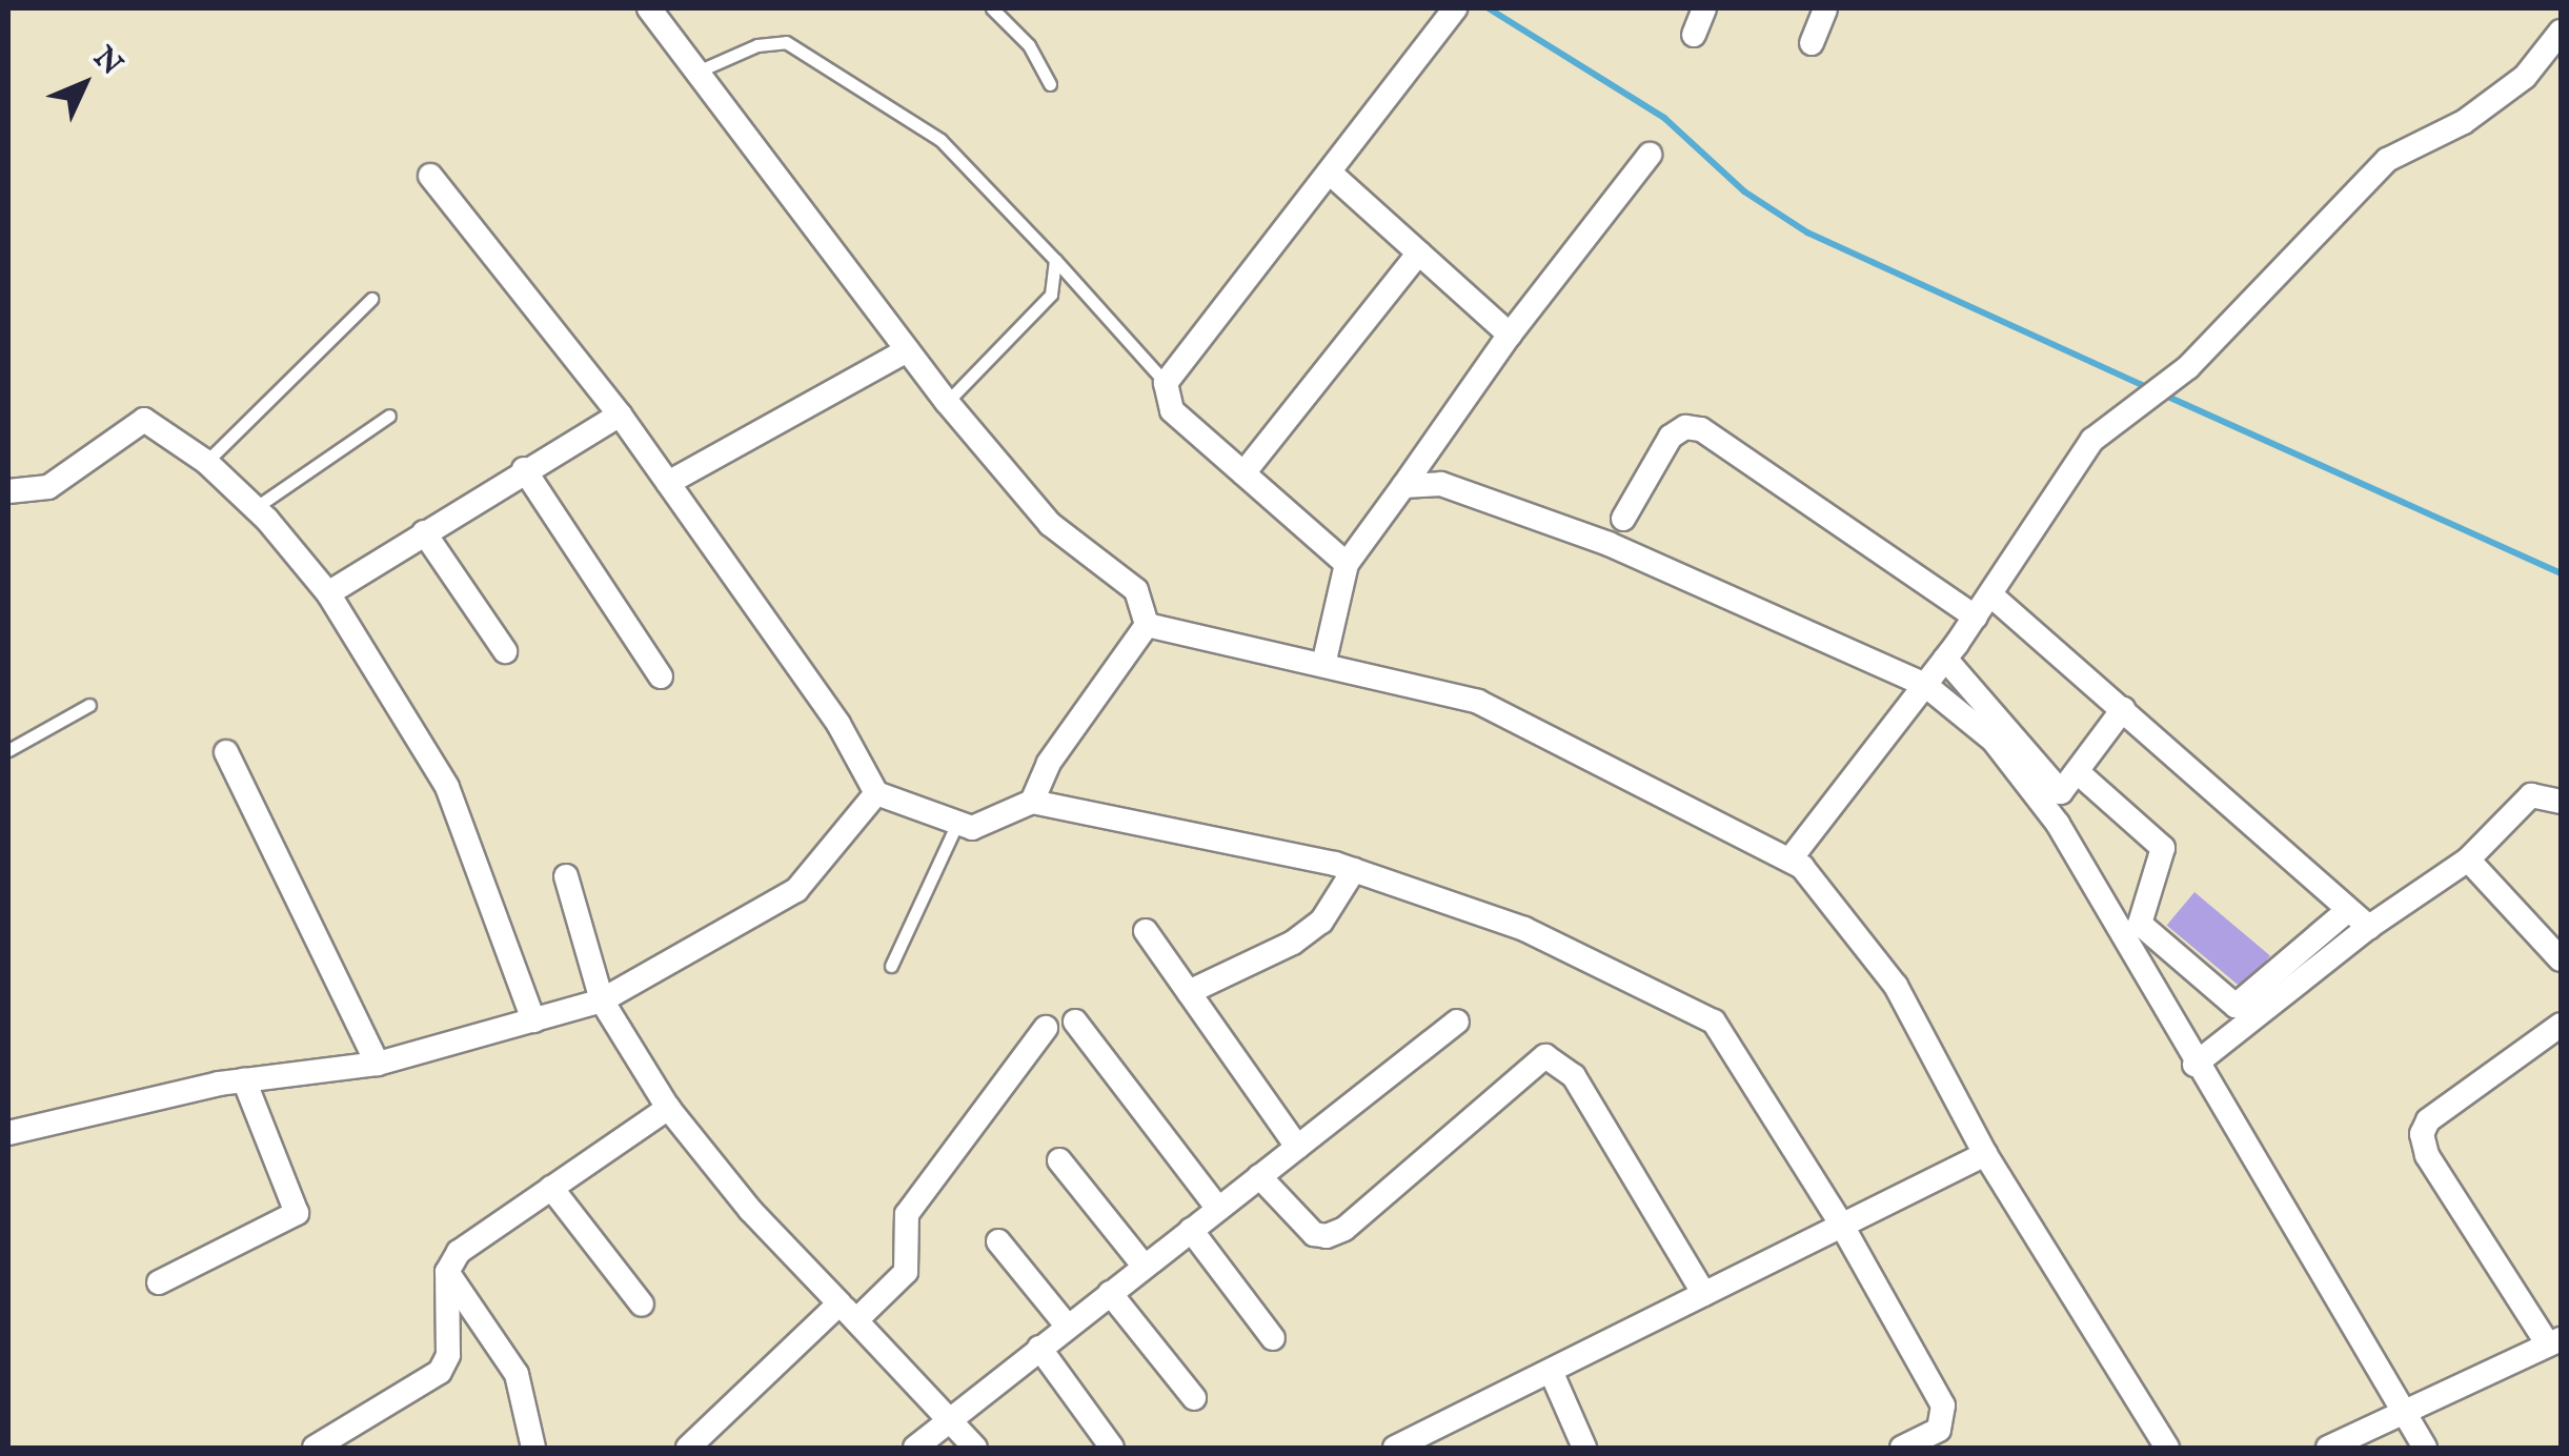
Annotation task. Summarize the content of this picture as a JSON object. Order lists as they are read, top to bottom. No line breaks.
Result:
{"north":"top right"}
